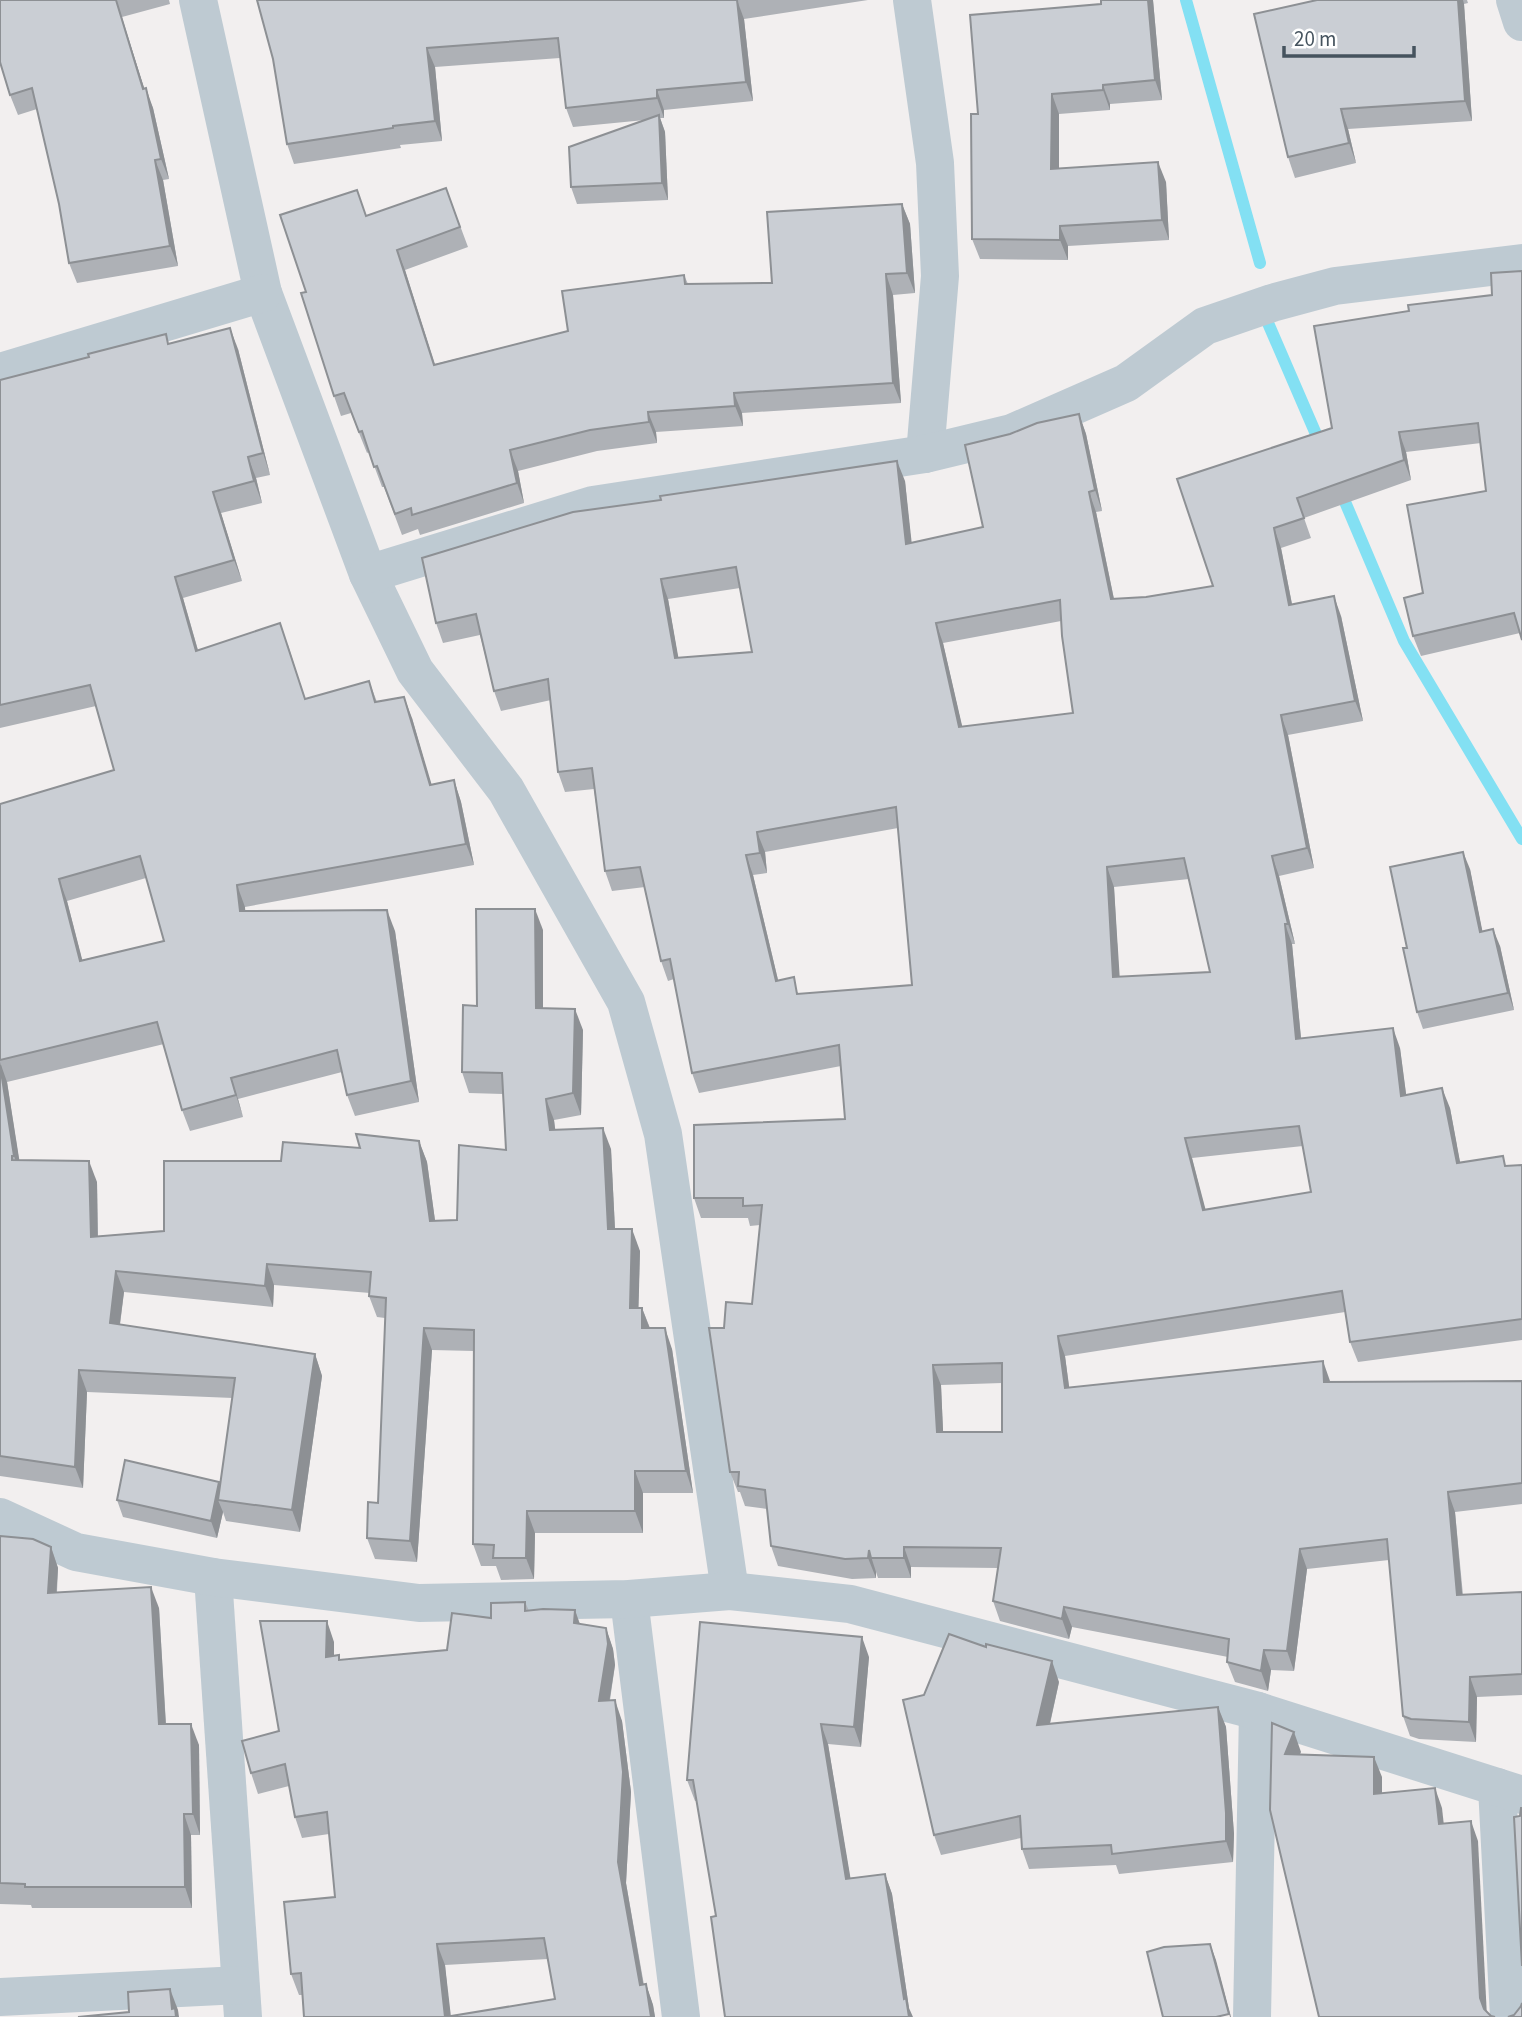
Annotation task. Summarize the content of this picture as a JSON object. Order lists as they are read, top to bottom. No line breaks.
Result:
{"scale_bar":"20 m"}
